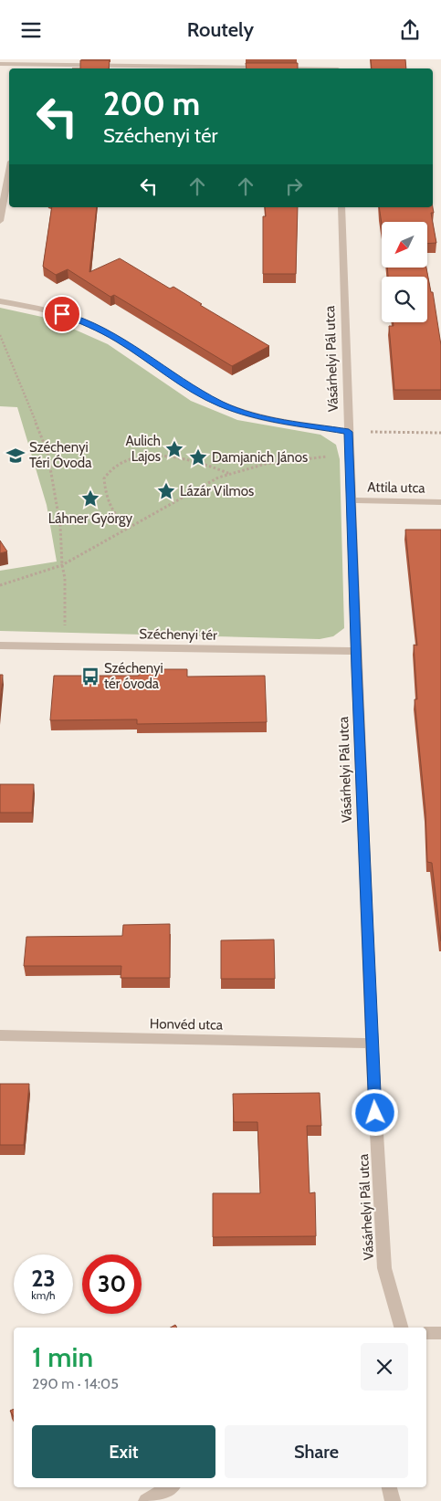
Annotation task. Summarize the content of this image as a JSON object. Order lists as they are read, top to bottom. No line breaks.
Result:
{"streets":{"street":["Vásárhelyi Pál utca","Attila utca","Széchenyi tér","Honvéd utca"]},"crossings":[["Vásárhelyi Pál utca","Attila utca"],["Vásárhelyi Pál utca","Széchenyi tér"],["Vásárhelyi Pál utca","Honvéd utca"]],"places":{"place":["Aulich Lajos","Damjanich János","Lázár Vilmos","Láhner György"],"school or university":["Széchenyi Téri Óvoda"],"bus stop":["Széchenyi tér óvoda"]},"north":"bottom left","page":{"header":"Routely","turn":["200 m","Széchenyi tér"],"speed":"23 km/h","limit":"30","heading":["1 min","290 m · 14:05"],"buttons":["Exit","Share"]}}
